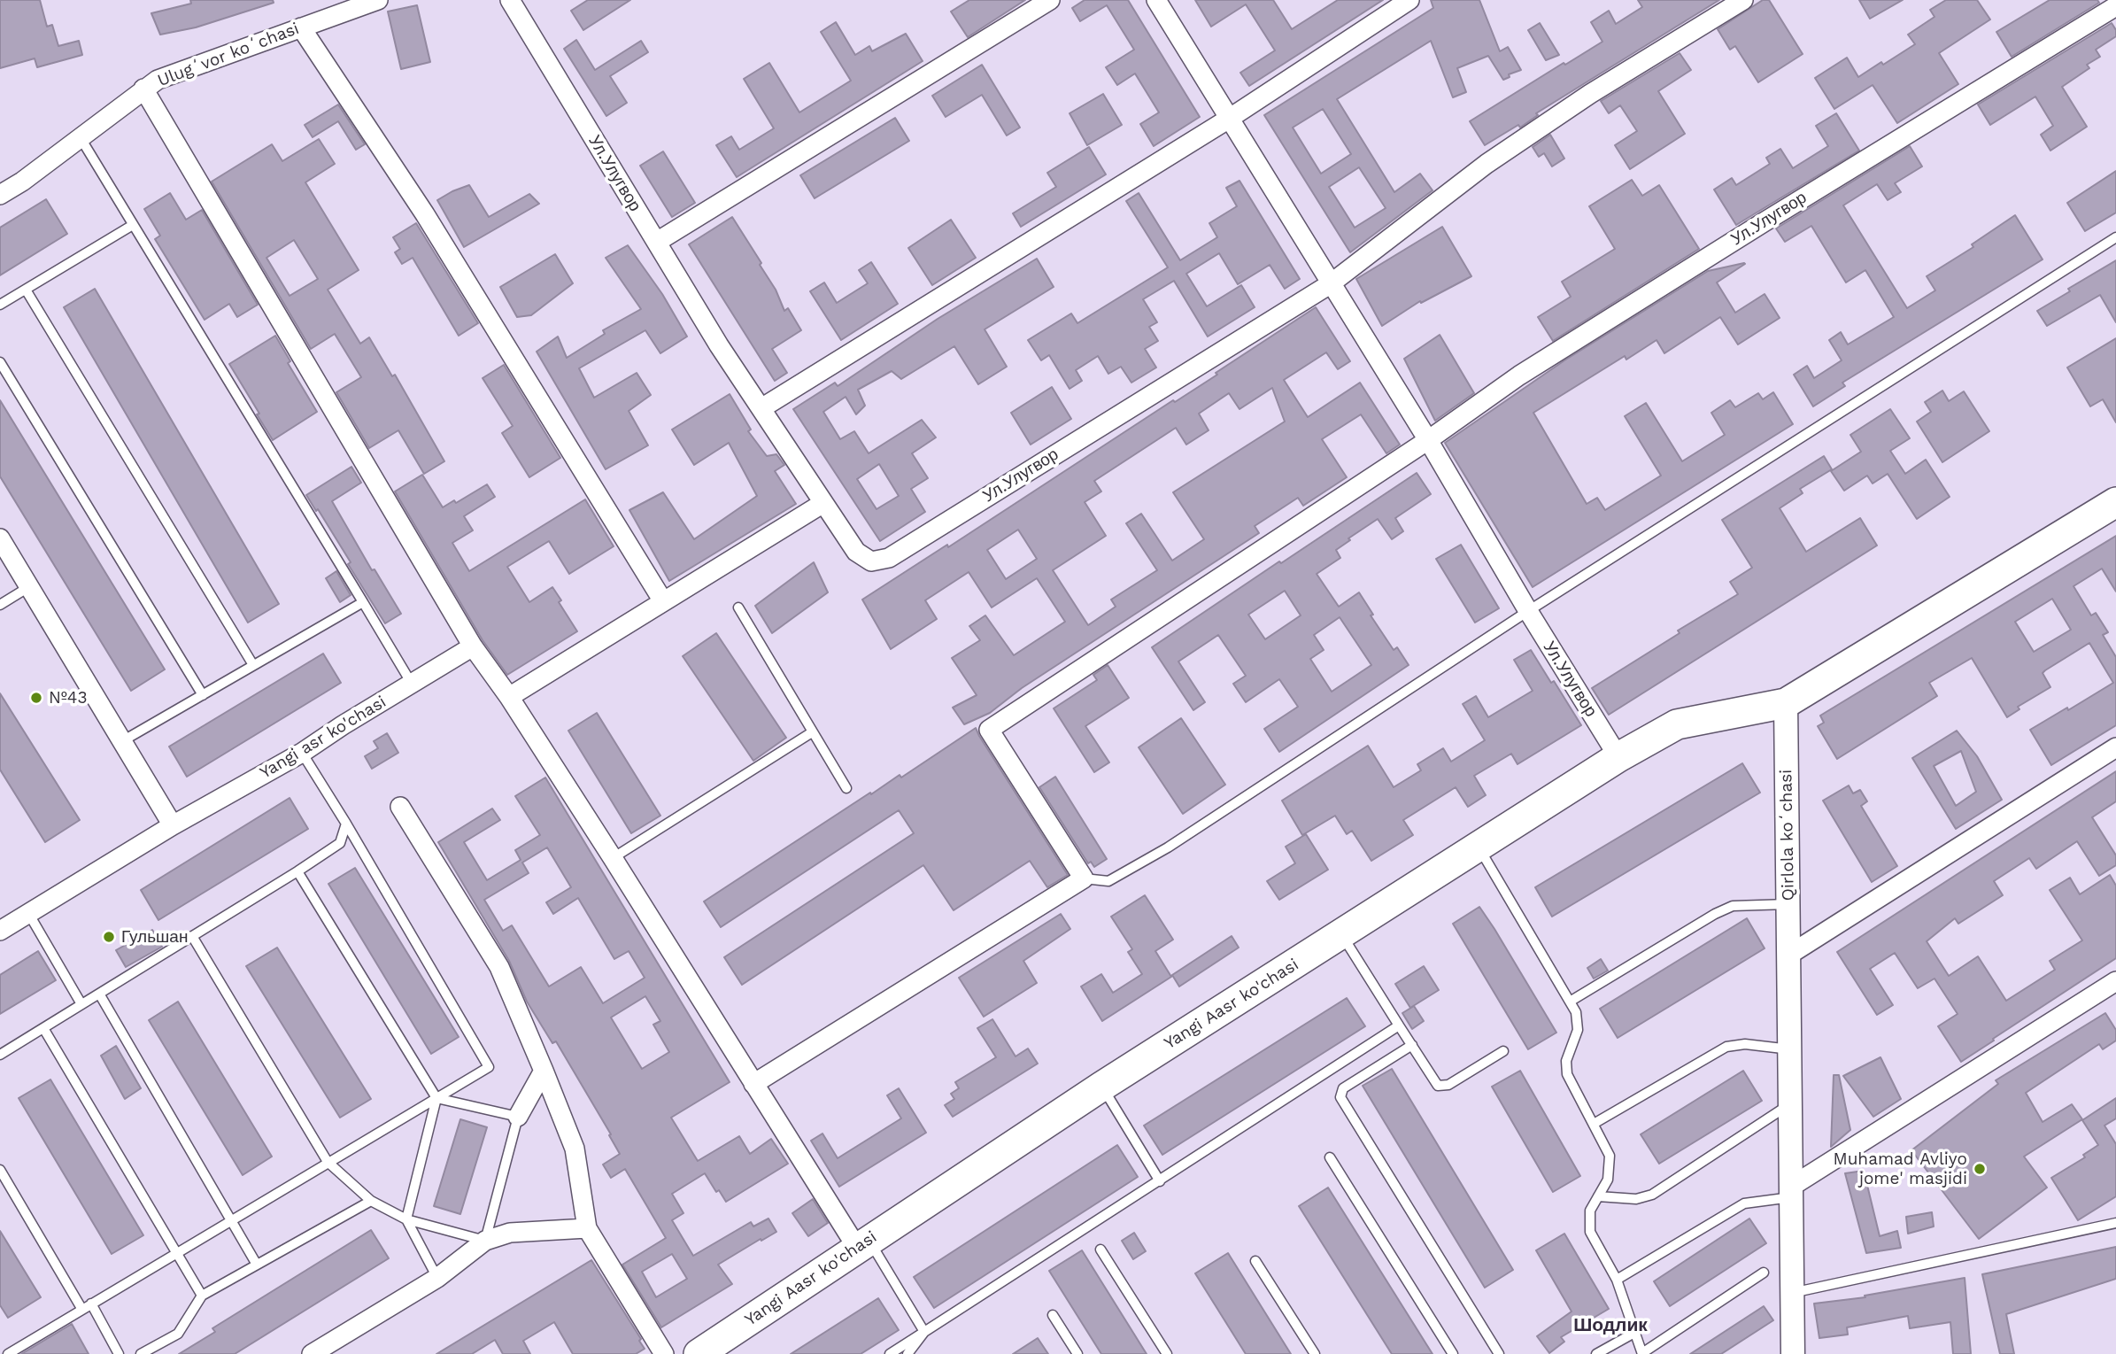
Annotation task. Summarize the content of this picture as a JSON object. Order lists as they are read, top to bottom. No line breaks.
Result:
{"streets":{"main road":["Yangi Aasr ko'chasi"],"street":["Ulugʻvor koʻchasi","Ул.Улугвор","Yangi asr ko'chasi","Qirlola koʻchasi"]},"crossings":[["Ул.Улугвор","Yangi Aasr ko'chasi"],["Qirlola koʻchasi","Yangi Aasr ko'chasi"]],"districts":["Шодлик"],"places":["№43","Гульшан","Muhamad Avliyo jome' masjidi"]}
